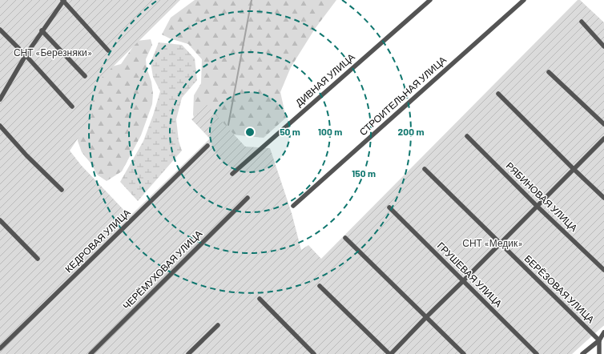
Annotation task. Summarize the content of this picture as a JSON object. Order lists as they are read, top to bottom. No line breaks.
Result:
{"streets":{"street":["ДИВНАЯ УЛИЦА","СТРОИТЕЛЬНАЯ УЛИЦА","РЯБИНОВАЯ УЛИЦА","КЕДРОВАЯ УЛИЦА","ЧЕРЁМУХОВАЯ УЛИЦА","ГРУШЕВАЯ УЛИЦА","БЕРЁЗОВАЯ УЛИЦА"]},"parks":["СНТ «Березняки»","СНТ «Медик»"],"rings":["50 m","100 m","200 m","150 m"]}
